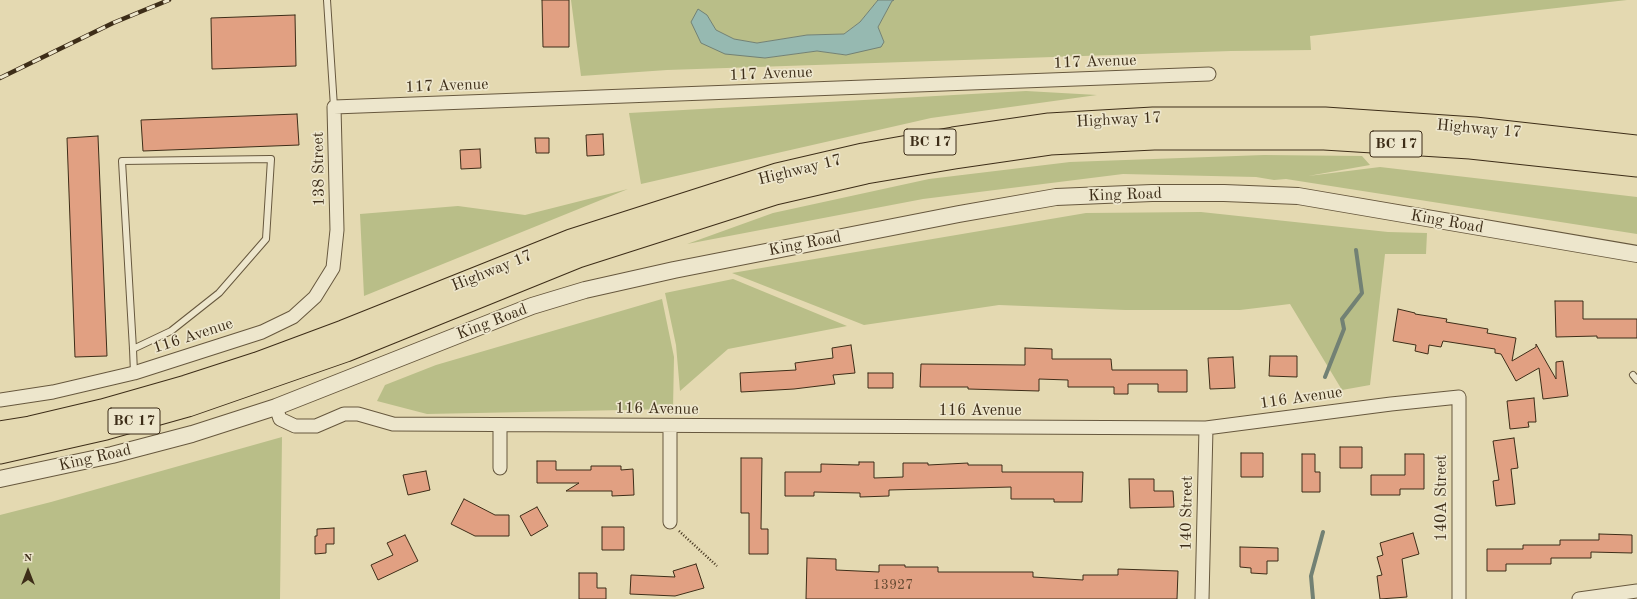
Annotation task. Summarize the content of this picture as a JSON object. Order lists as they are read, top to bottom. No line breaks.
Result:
{"streets":{"highway":["Highway 17","BC 17"],"street":["117 Avenue","138 Street","King Road","116 Avenue","140A Street","140 Street"]},"crossings":[["117 Avenue","138 Street"],["138 Street","116 Avenue"],["King Road","116 Avenue"],["116 Avenue","140A Street"],["116 Avenue","140 Street"]],"house_numbers":["13927"],"north":"top"}
